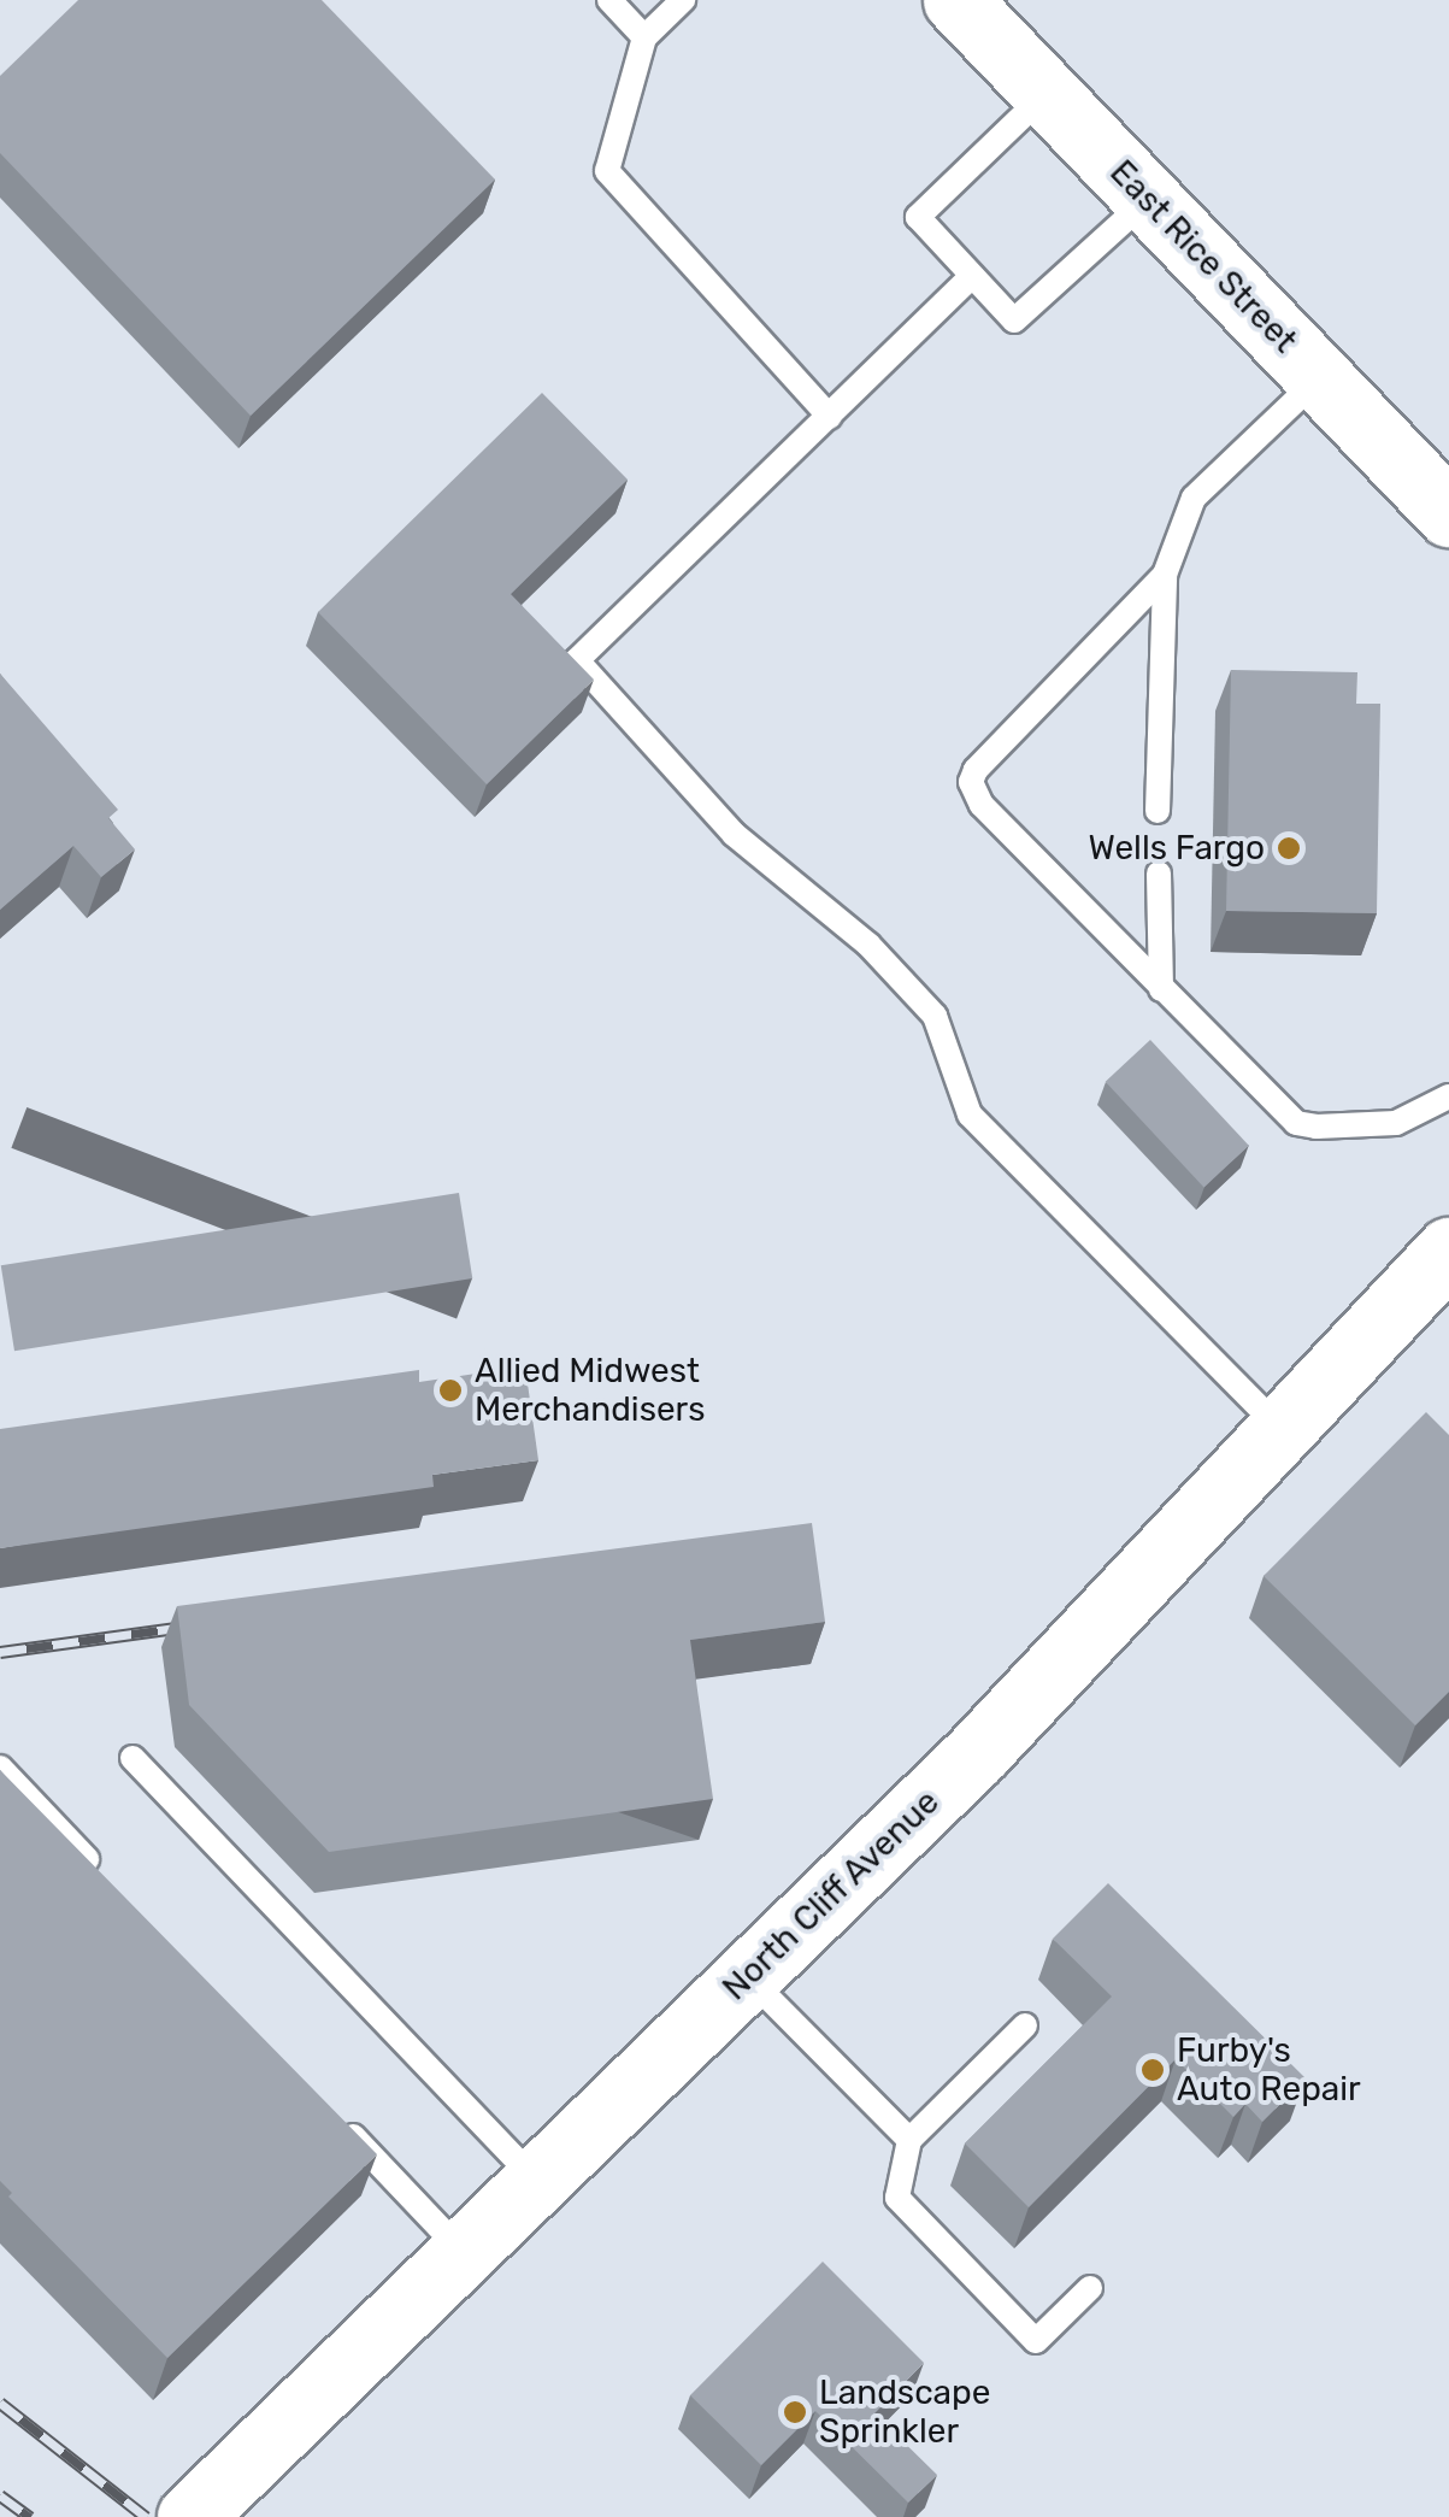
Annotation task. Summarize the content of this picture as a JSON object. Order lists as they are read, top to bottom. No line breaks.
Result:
{"streets":{"main road":["East Rice Street","North Cliff Avenue"]},"places":["Wells Fargo","Allied Midwest Merchandisers","Furby's Auto Repair","Landscape Sprinkler"]}
